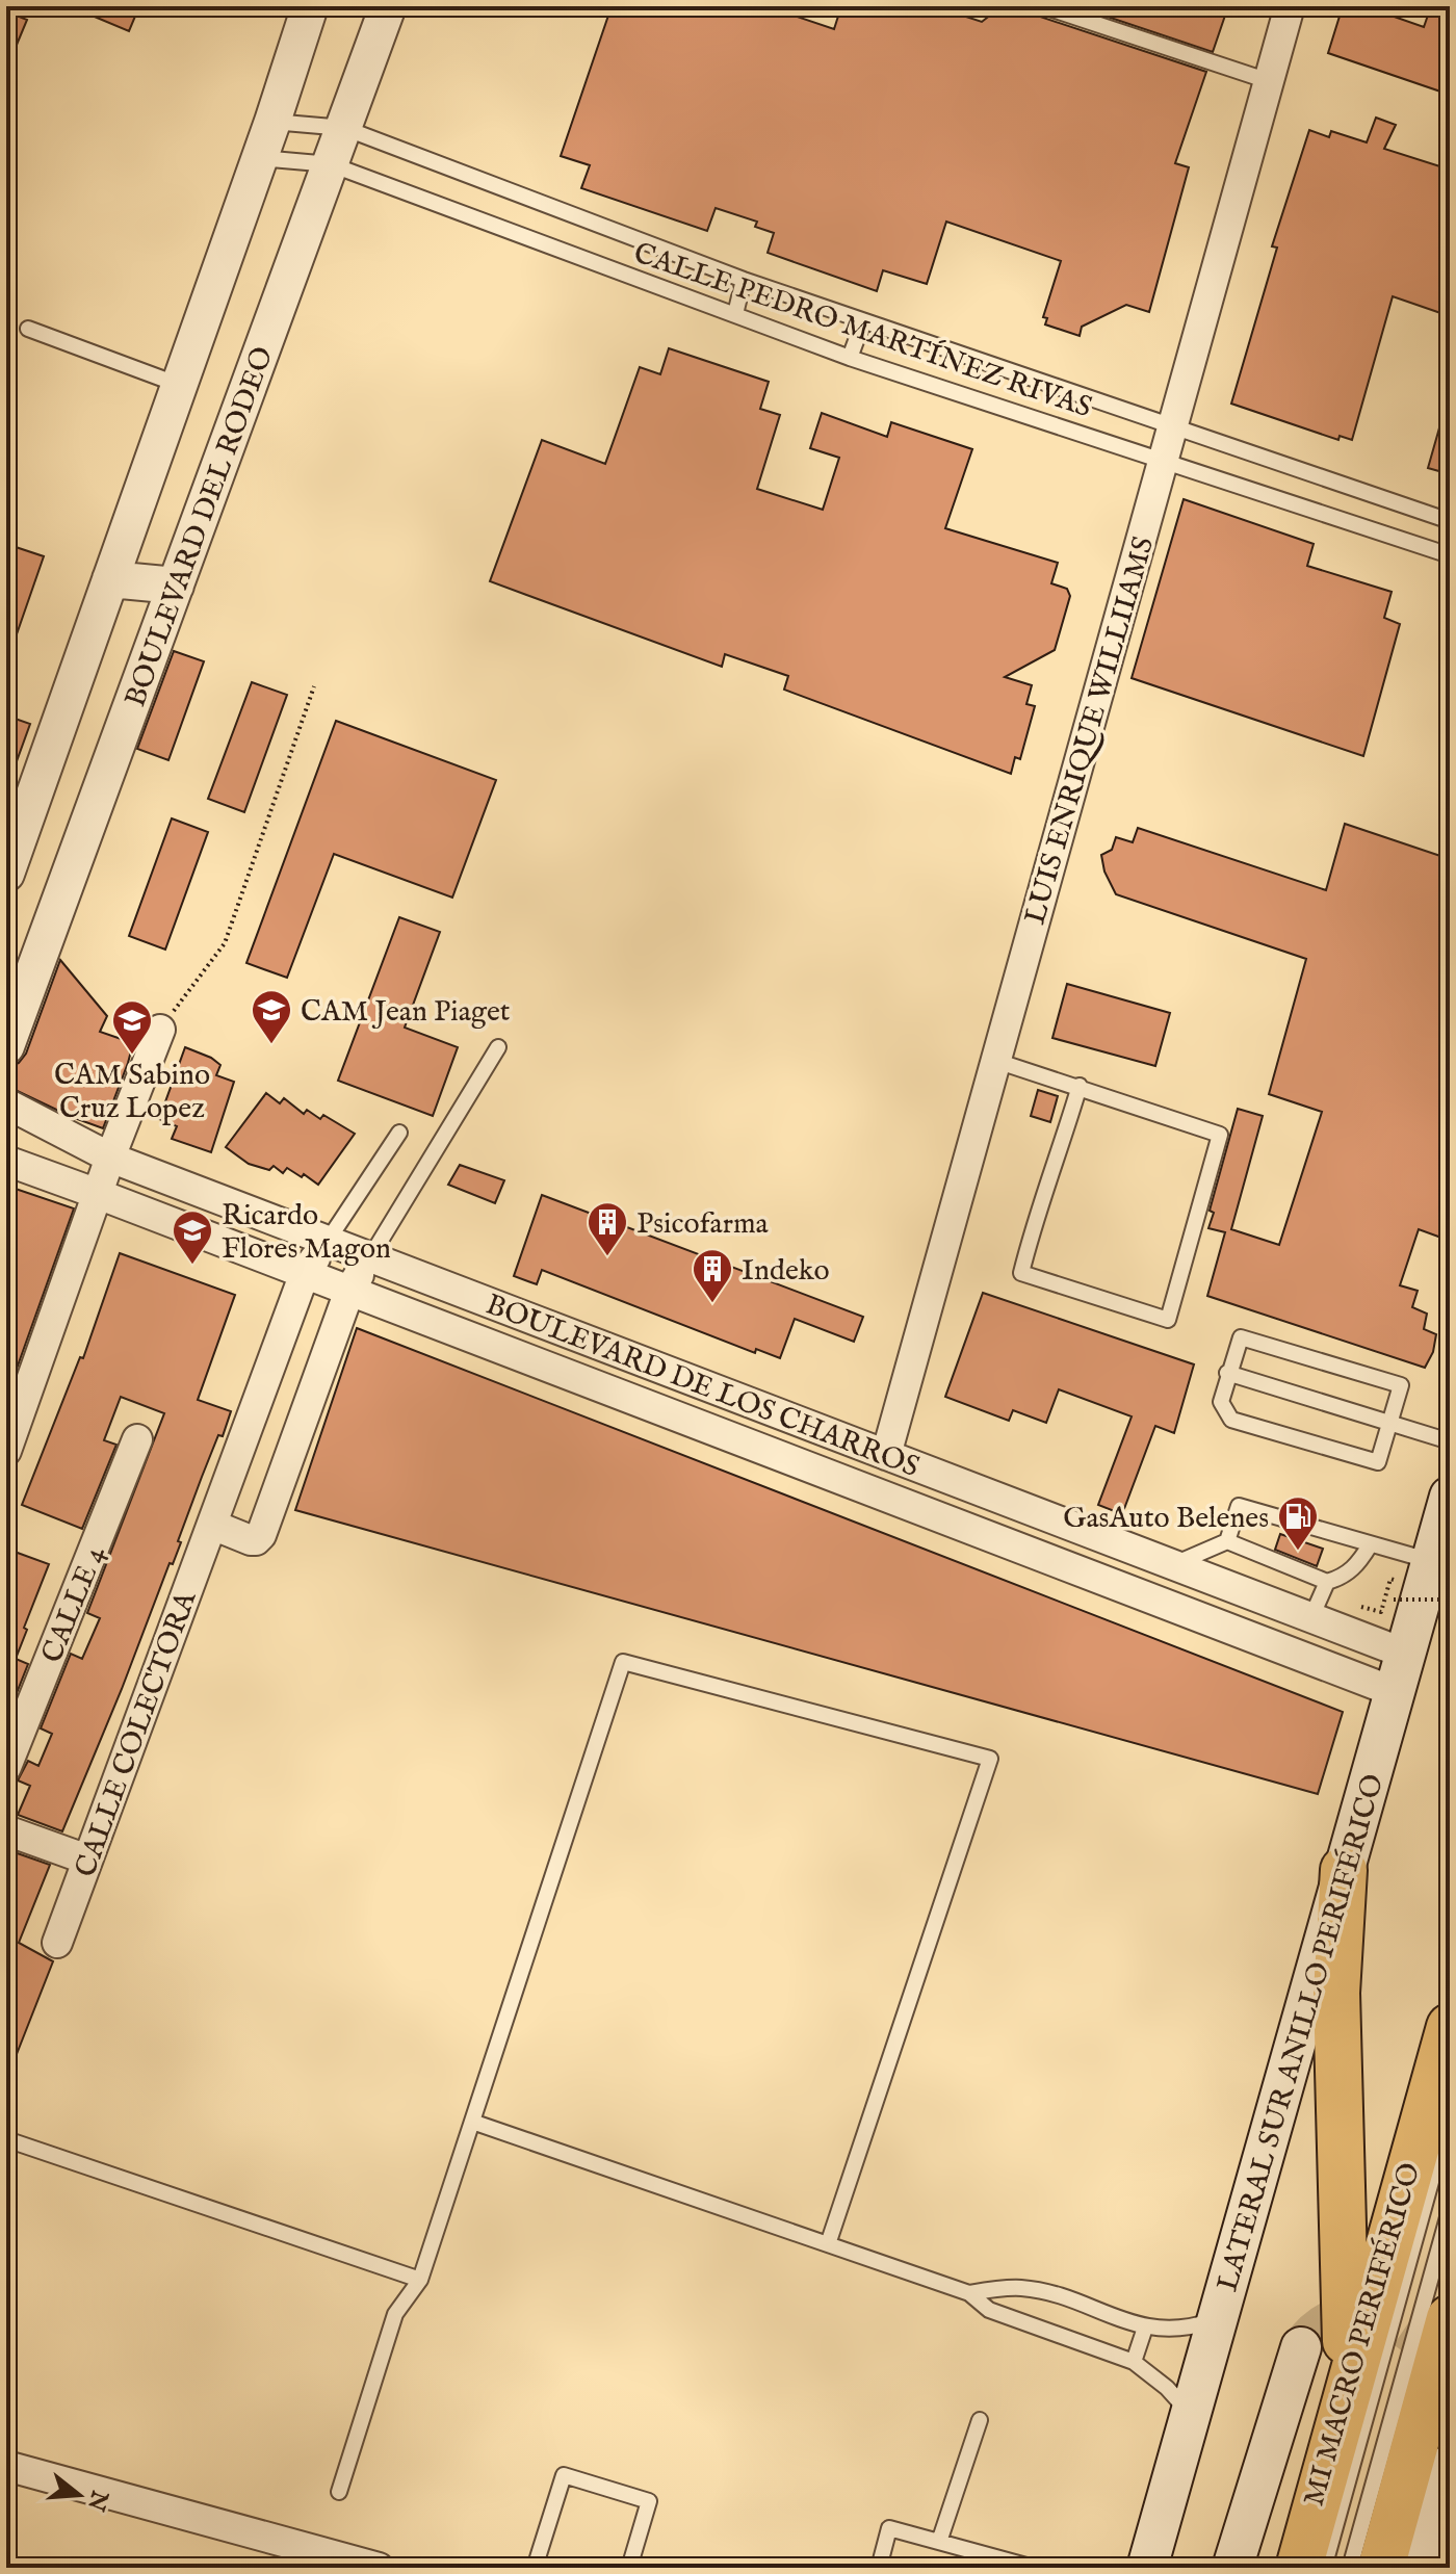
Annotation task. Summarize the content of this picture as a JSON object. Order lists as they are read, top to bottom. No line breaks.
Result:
{"streets":{"main road":["LATERAL SUR ANILLO PERIFÉRICO"],"street":["BOULEVARD DEL RODEO","LUIS ENRIQUE WILLIIAMS","BOULEVARD DE LOS CHARROS","CALLE 4","CALLE COLECTORA"],"lane":["CALLE PEDRO MARTÍNEZ RIVAS","MI MACRO PERIFÉRICO"]},"crossings":[["CALLE PEDRO MARTÍNEZ RIVAS","BOULEVARD DEL RODEO"],["CALLE PEDRO MARTÍNEZ RIVAS","LUIS ENRIQUE WILLIIAMS"],["LUIS ENRIQUE WILLIIAMS","BOULEVARD DE LOS CHARROS"],["BOULEVARD DE LOS CHARROS","CALLE COLECTORA"],["BOULEVARD DE LOS CHARROS","LATERAL SUR ANILLO PERIFÉRICO"]],"places":{"school or university":["CAM Jean Piaget","CAM Sabino Cruz Lopez","Ricardo Flores Magon"],"building":["Psicofarma","Indeko"],"fuel station":["GasAuto Belenes"]},"north":"right"}
